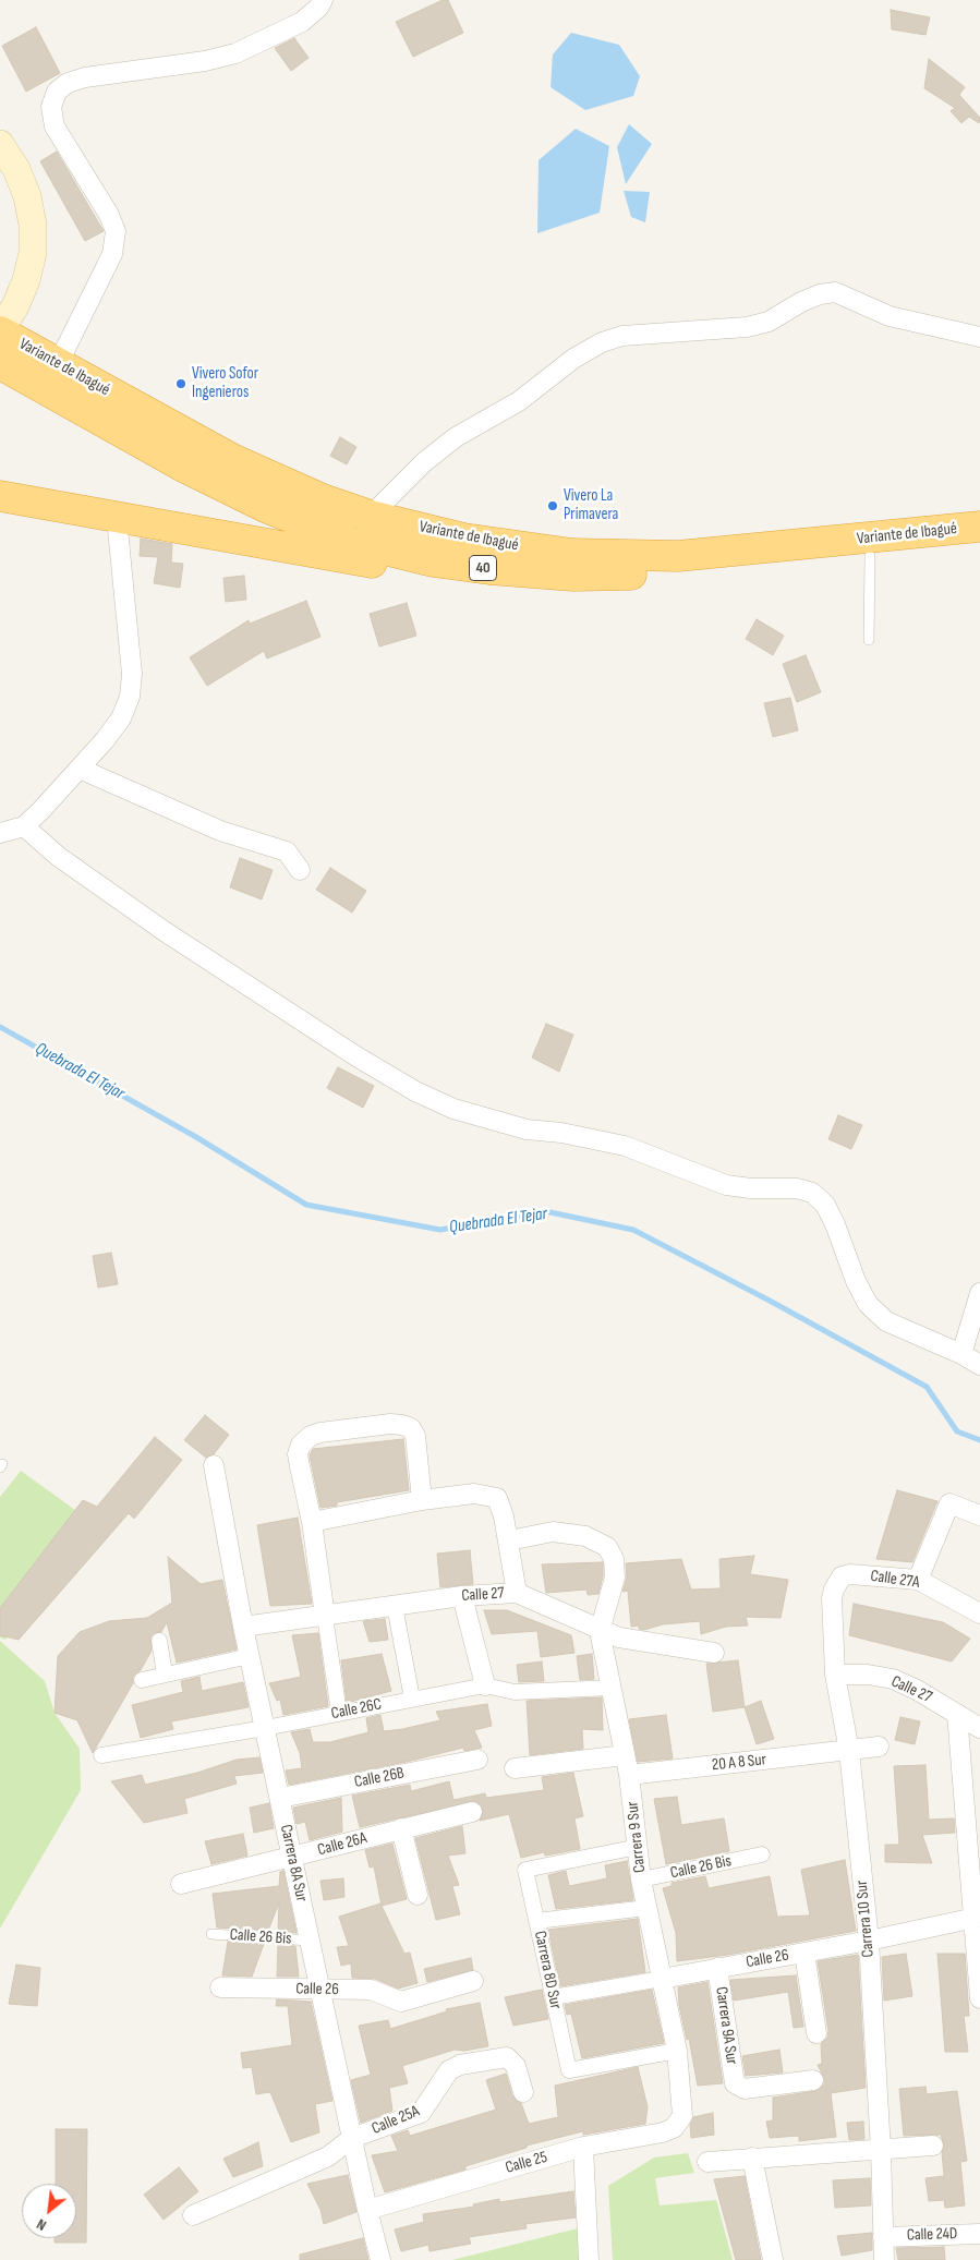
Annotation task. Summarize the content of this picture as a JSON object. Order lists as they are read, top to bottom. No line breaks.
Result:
{"streets":{"highway":["Variante de Ibagué","40"],"street":["Calle 27A","Calle 27","Calle 26C","20 A 8 Sur","Calle 26B","Carrera 9 Sur","Calle 26A","Carrera 8A Sur","Calle 26 Bis","Carrera 10 Sur","Calle 26","Carrera 8D Sur","Carrera 9A Sur","Calle 25A","Calle 25","Calle 24D"]},"crossings":[["Calle 27A","Carrera 10 Sur"],["Calle 27","Carrera 9 Sur"],["Calle 27","Carrera 8A Sur"],["Calle 27","Carrera 10 Sur"],["Calle 26C","Carrera 9 Sur"],["Calle 26C","Carrera 8A Sur"],["20 A 8 Sur","Carrera 9 Sur"],["20 A 8 Sur","Carrera 10 Sur"],["Calle 26B","Carrera 8A Sur"],["Carrera 9 Sur","Calle 26 Bis"],["Carrera 9 Sur","Calle 26"],["Carrera 9 Sur","Carrera 8D Sur"],["Carrera 9 Sur","Calle 25"],["Calle 26A","Carrera 8A Sur"],["Carrera 8A Sur","Calle 26 Bis"],["Carrera 8A Sur","Calle 26"],["Carrera 8A Sur","Calle 25A"],["Carrera 8A Sur","Calle 25"],["Carrera 10 Sur","Calle 26"],["Carrera 10 Sur","Calle 24D"],["Calle 26","Carrera 8D Sur"],["Calle 26","Carrera 9A Sur"]],"water":["Quebrada El Tejar"],"places":["Vivero Sofor Ingenieros","Vivero La Primavera"],"north":"bottom left"}
